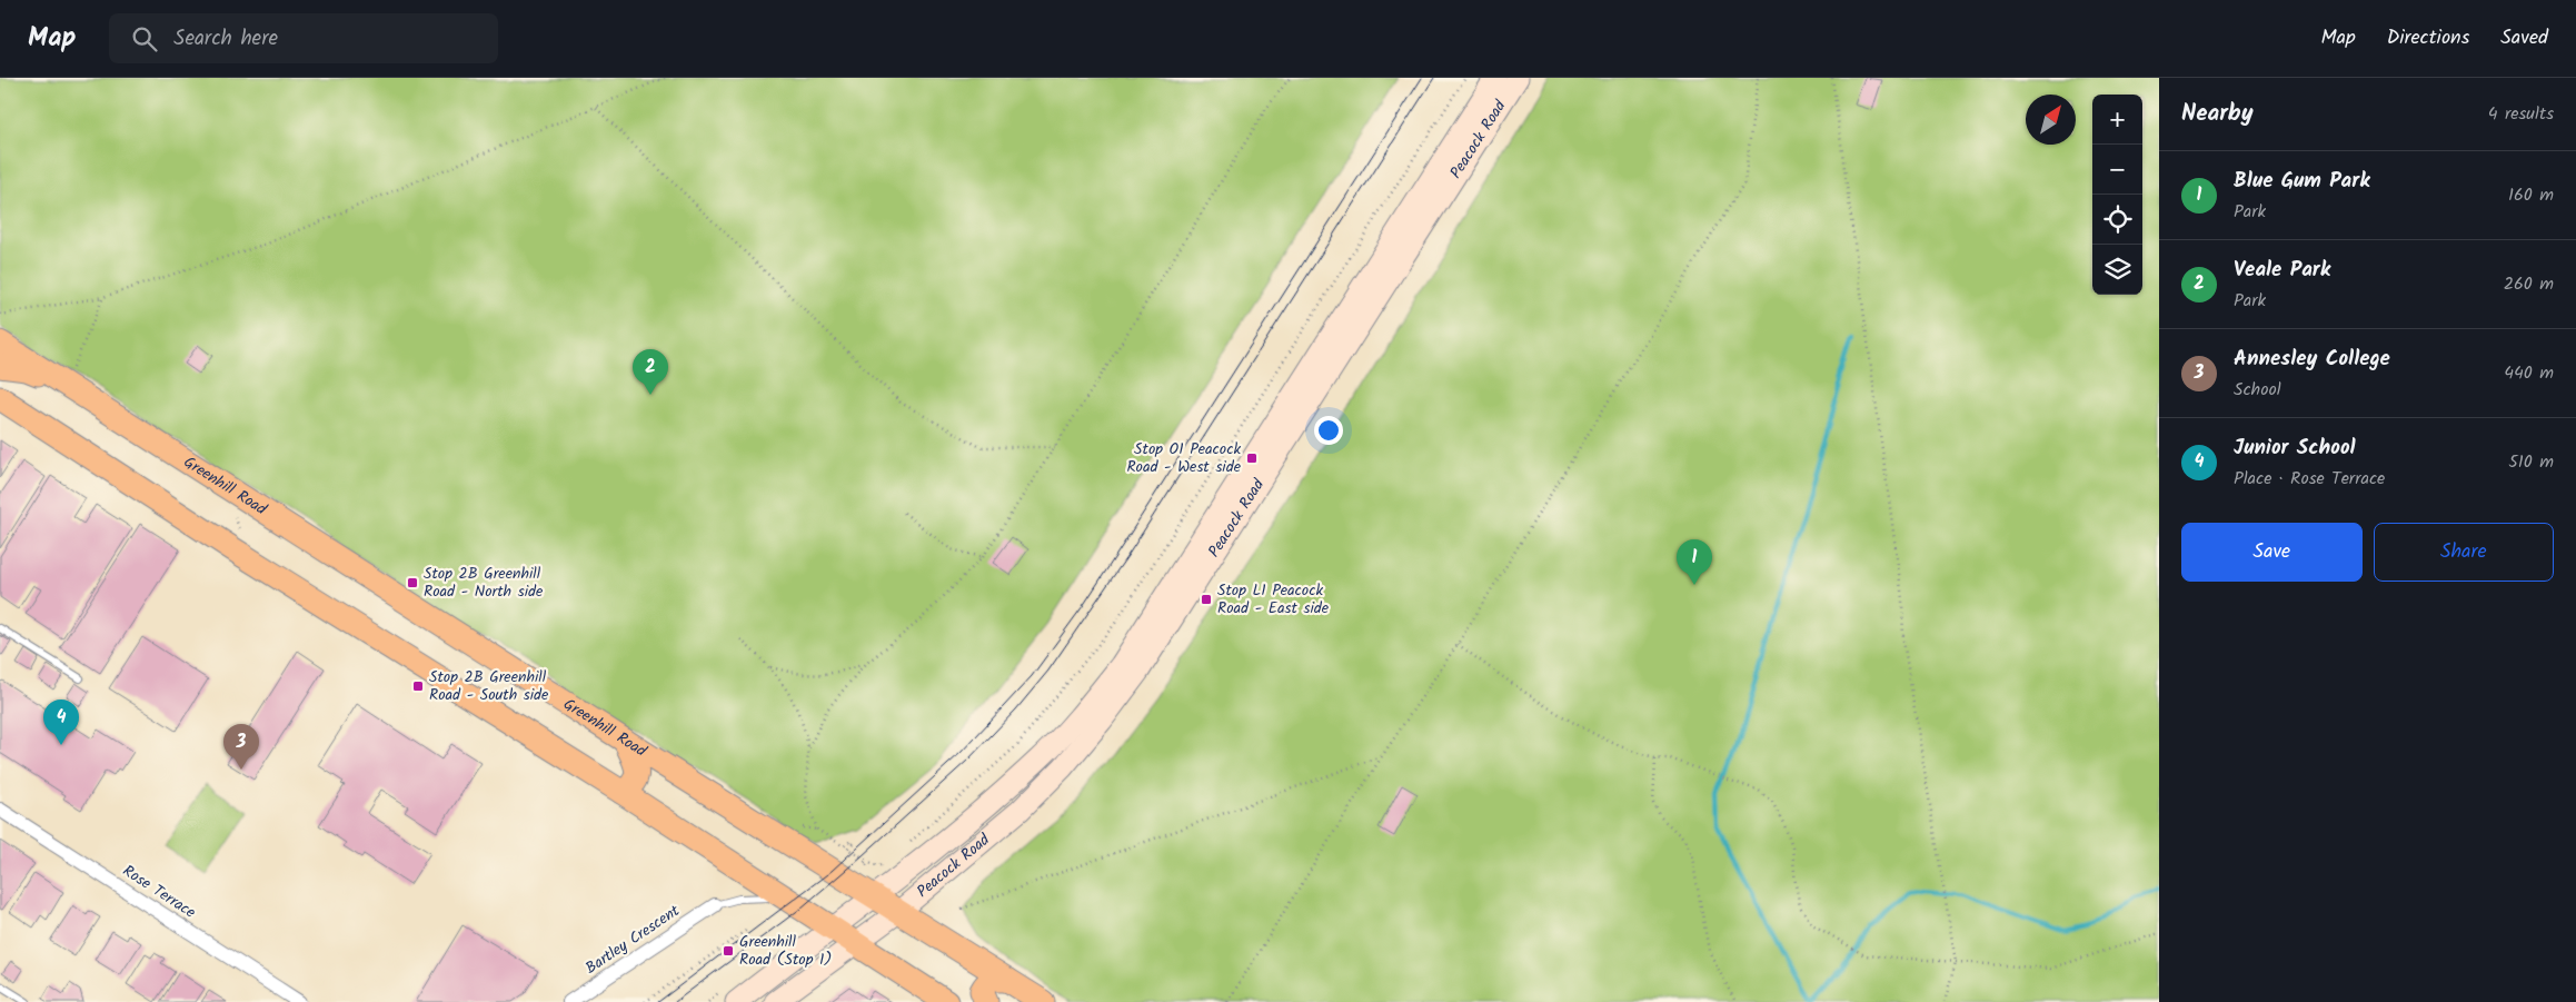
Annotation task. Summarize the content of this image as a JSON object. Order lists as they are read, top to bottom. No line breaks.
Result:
{"streets":{"highway":["Greenhill Road"],"main road":["Peacock Road"],"street":["Rose Terrace","Bartley Crescent"]},"crossings":[["Peacock Road","Greenhill Road"]],"places":{"transit":["Stop O1 Peacock Road - West side","Stop 2B Greenhill Road - North side","Stop L1 Peacock Road - East side","Stop 2B Greenhill Road - South side","Greenhill Road (Stop 1)"]},"north":"top right","page":{"header":"Map","search":"Search here","nav":["Map","Directions","Saved"],"heading":["Nearby","4 results"],"map_buttons":["+","−"],"list":[{"mark":"1","name":"Blue Gum Park","note":"Park","value":"160 m"},{"mark":"2","name":"Veale Park","note":"Park","value":"260 m"},{"mark":"3","name":"Annesley College","note":"School","value":"440 m"},{"mark":"4","name":"Junior School","note":"Place · Rose Terrace","value":"510 m"}],"pins":["2","1","4","3"],"buttons":["Save","Share"]}}
